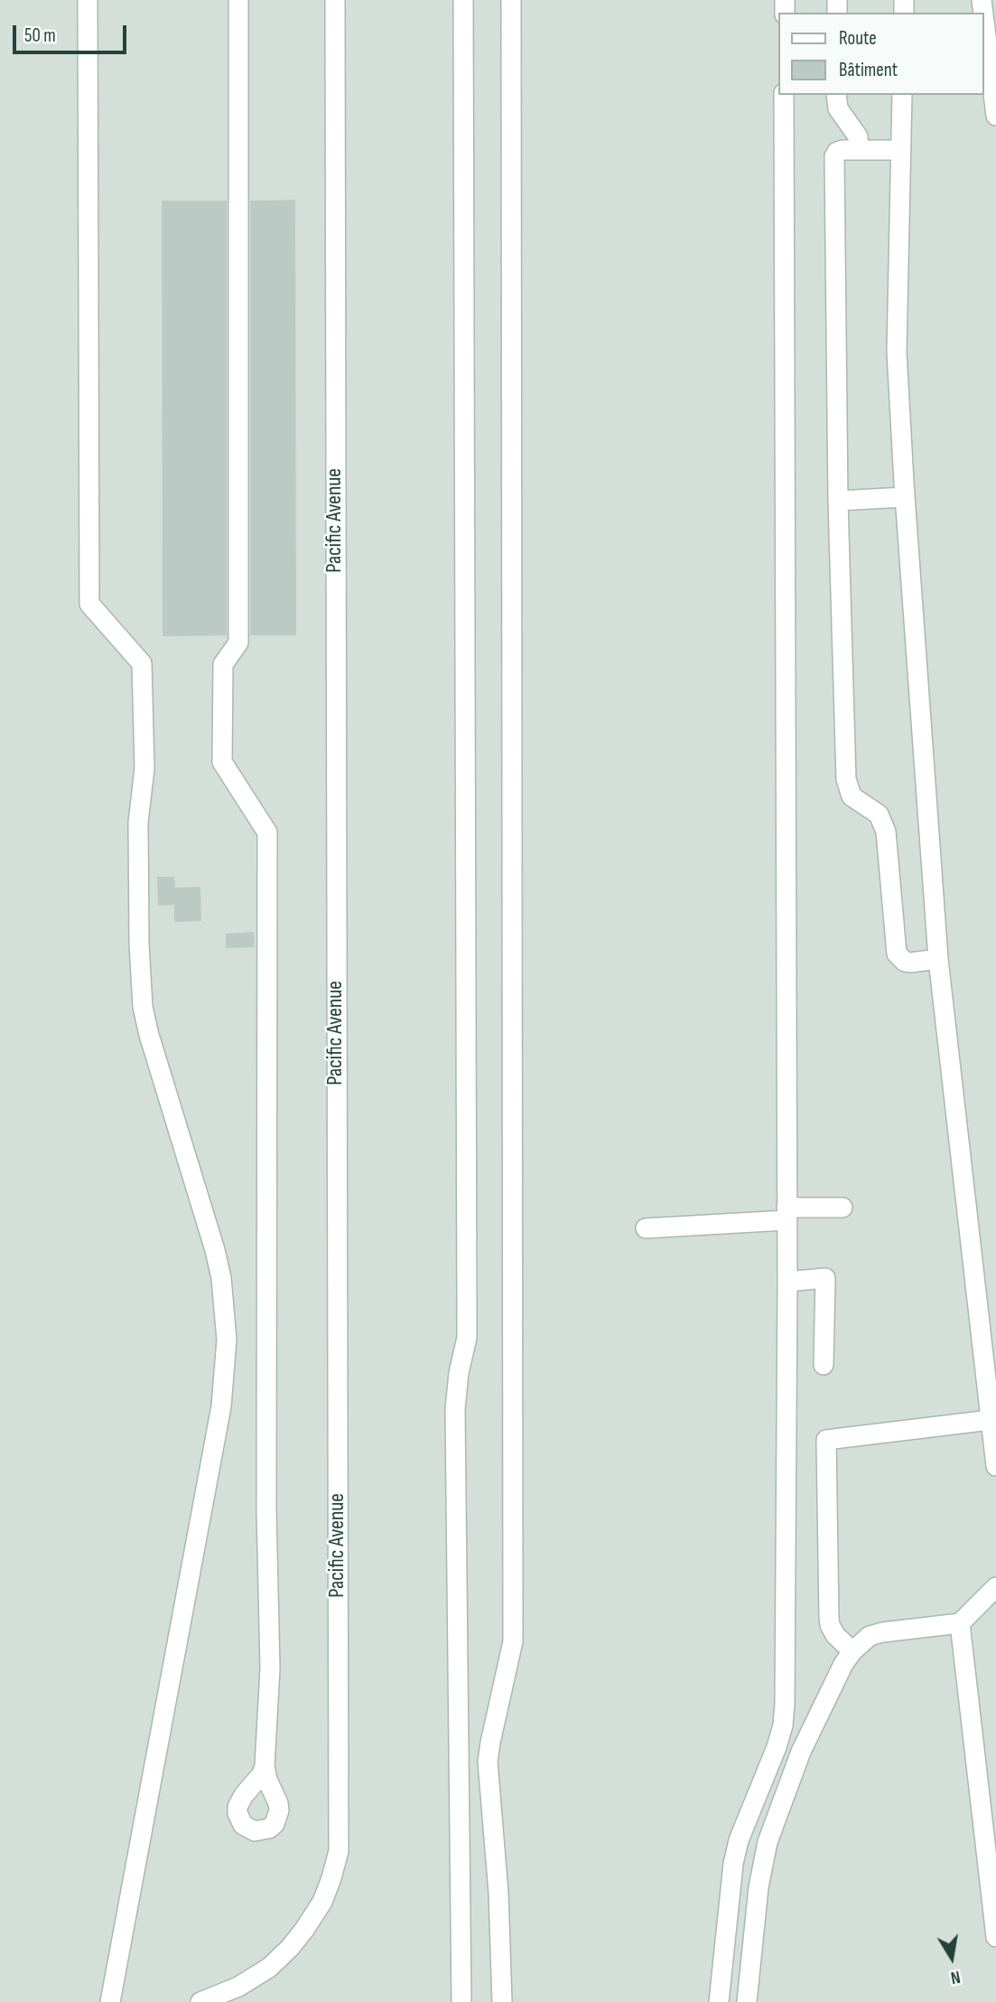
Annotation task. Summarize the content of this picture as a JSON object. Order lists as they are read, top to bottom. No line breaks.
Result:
{"streets":{"street":["Pacific Avenue"]},"legend":["Route","Bâtiment"],"scale_bar":"50 m","north":"bottom"}
